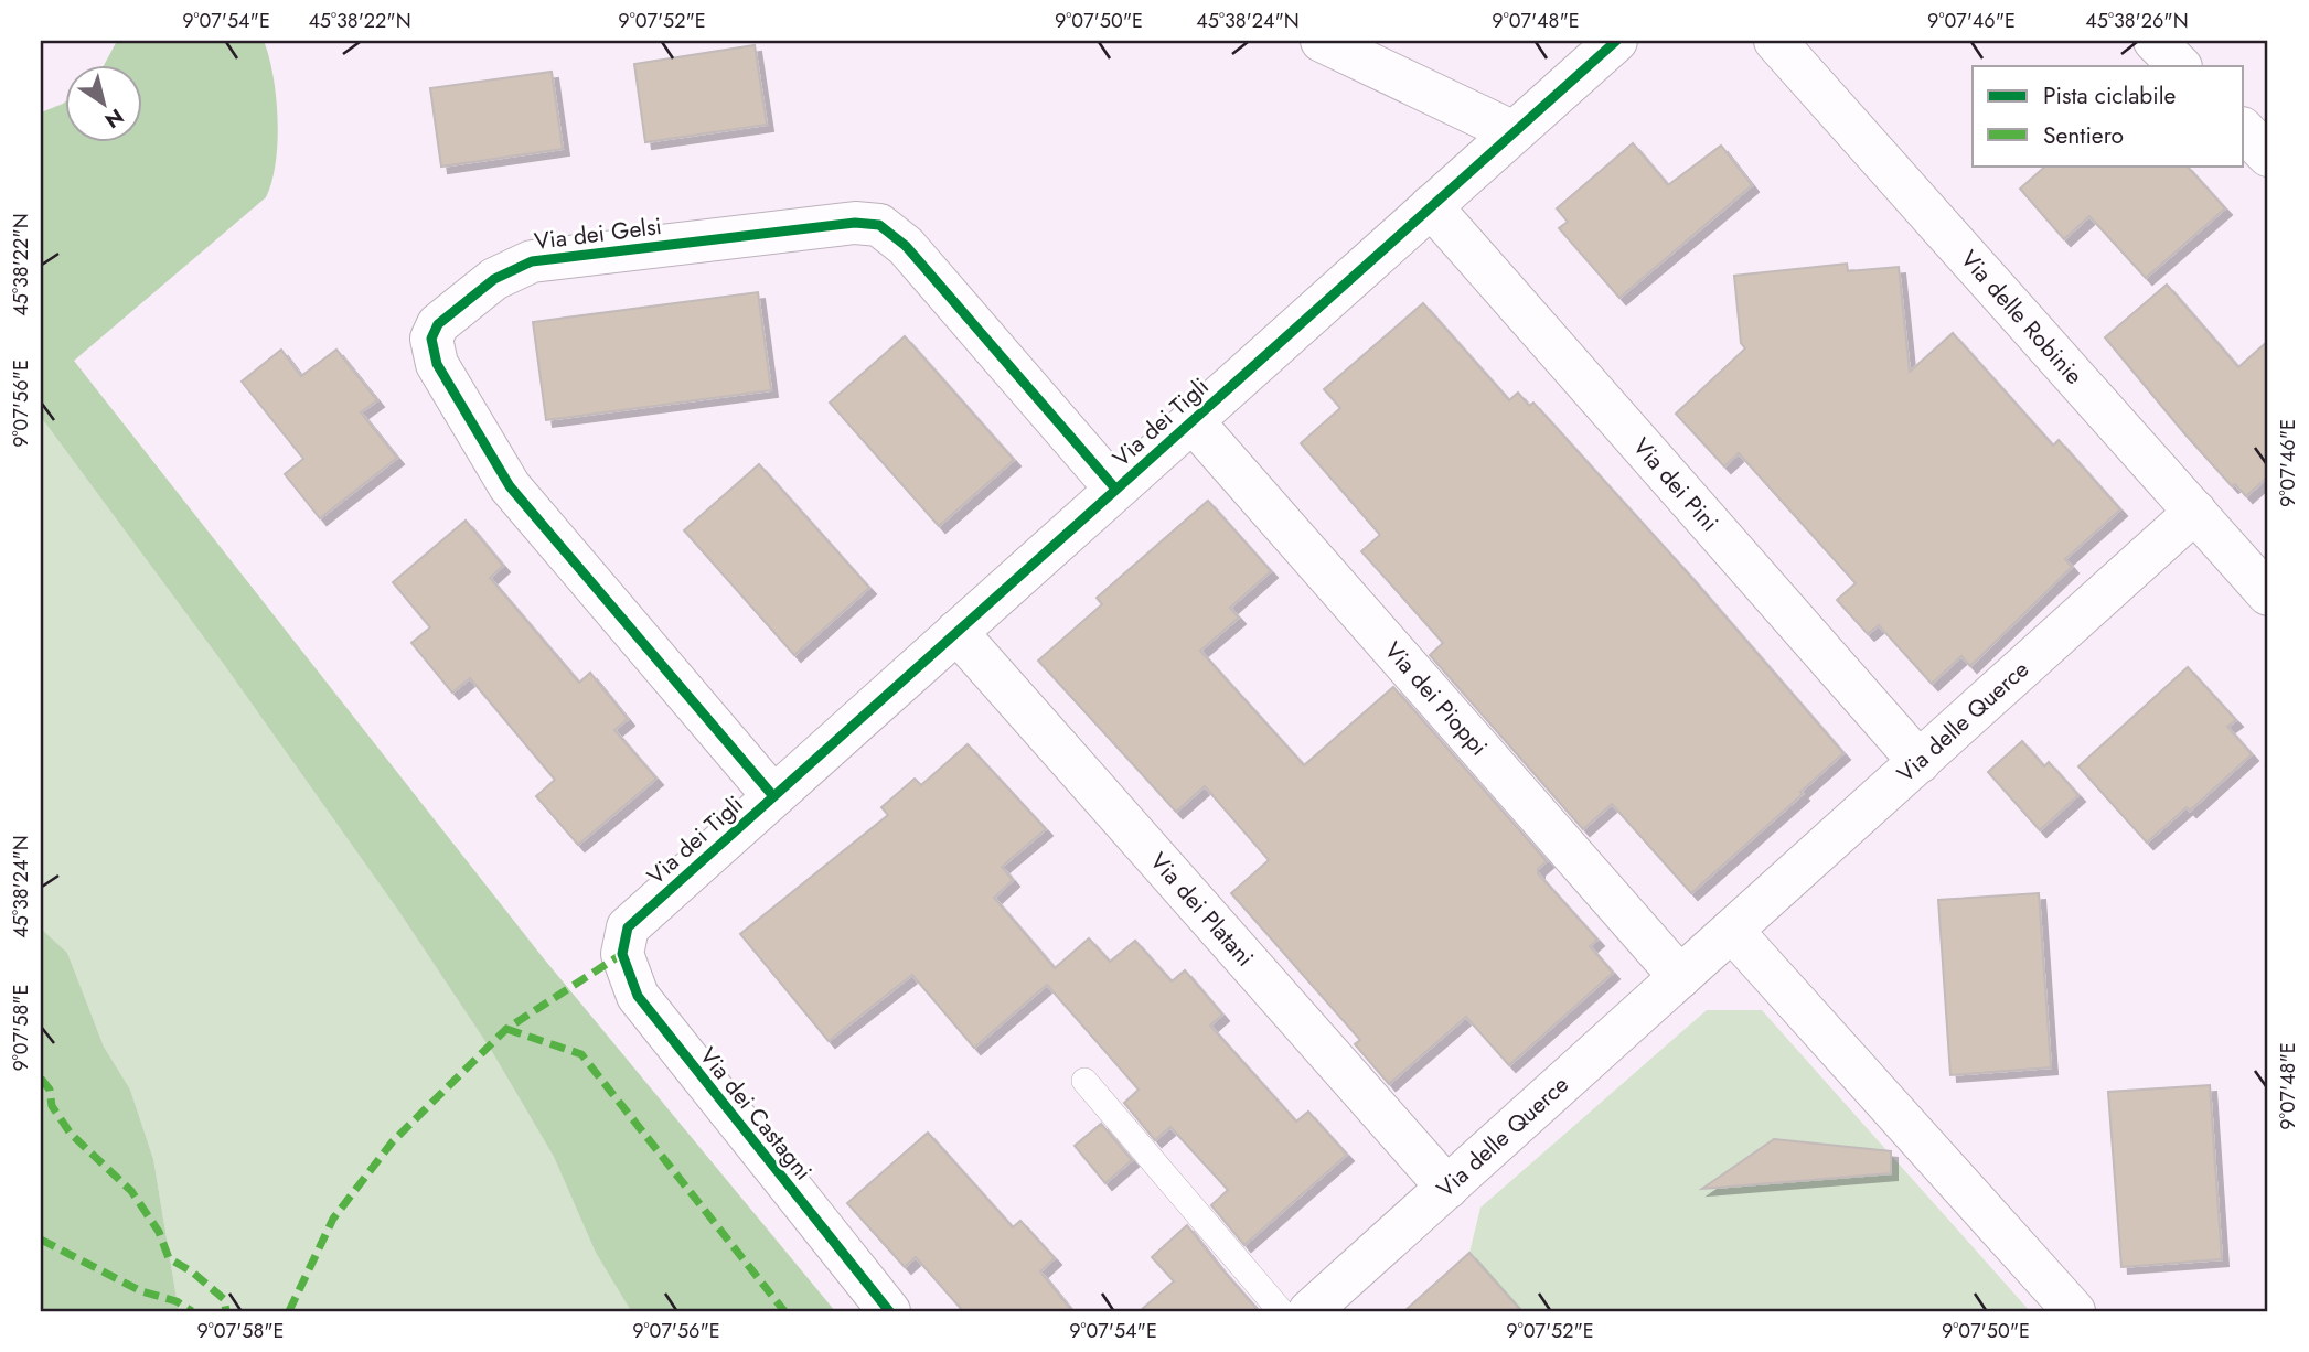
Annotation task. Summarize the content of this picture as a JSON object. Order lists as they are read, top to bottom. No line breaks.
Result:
{"streets":{"street":["Via dei Gelsi","Via delle Robinie","Via dei Tigli","Via dei Pini","Via dei Pioppi","Via delle Querce","Via dei Platani","Via dei Castagni"]},"crossings":[["Via dei Gelsi","Via dei Tigli"],["Via delle Robinie","Via delle Querce"],["Via dei Tigli","Via dei Pini"],["Via dei Tigli","Via dei Pioppi"],["Via dei Tigli","Via dei Platani"],["Via dei Tigli","Via dei Castagni"],["Via dei Pini","Via delle Querce"],["Via dei Pioppi","Via delle Querce"],["Via delle Querce","Via dei Platani"]],"legend":["Pista ciclabile","Sentiero"],"north":"bottom right","coordinates":["9°07'54\"E","45°38'22\"N","9°07'52\"E","9°07'50\"E","45°38'24\"N","9°07'48\"E","9°07'46\"E","45°38'26\"N","9°07'56\"E","9°07'58\"E"]}
